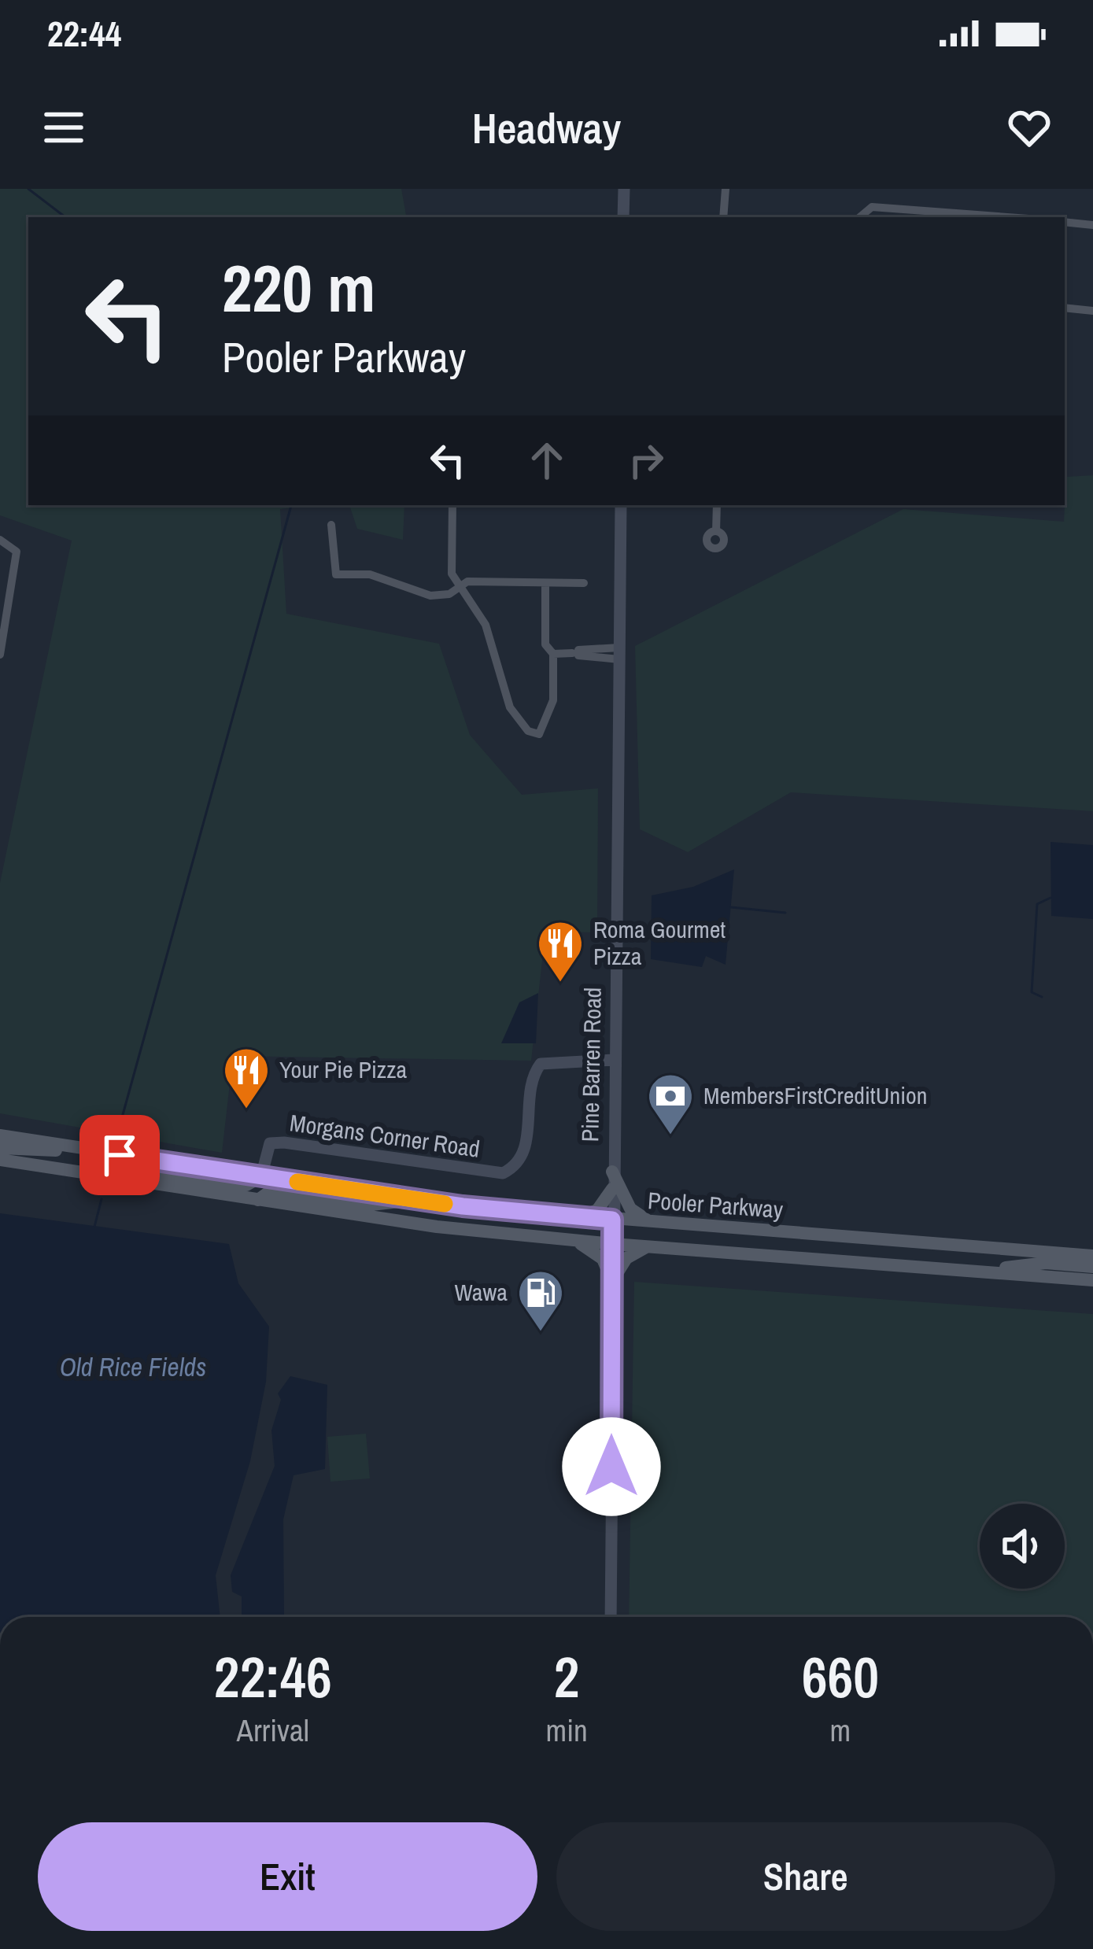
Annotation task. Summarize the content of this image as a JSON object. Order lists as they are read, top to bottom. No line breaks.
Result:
{"streets":{"main road":["Pine Barren Road","Morgans Corner Road","Pooler Parkway"]},"crossings":[["Pine Barren Road","Morgans Corner Road"],["Pine Barren Road","Pooler Parkway"],["Morgans Corner Road","Pooler Parkway"]],"water":["Old Rice Fields"],"places":{"restaurant":["Roma Gourmet Pizza","Your Pie Pizza"],"bank":["MembersFirstCreditUnion"],"fuel station":["Wawa"]},"page":{"status":"22:44","header":"Headway","turn":["220 m","Pooler Parkway"],"eta":["22:46","Arrival","2","min","660","m"],"buttons":["Exit","Share"]}}
